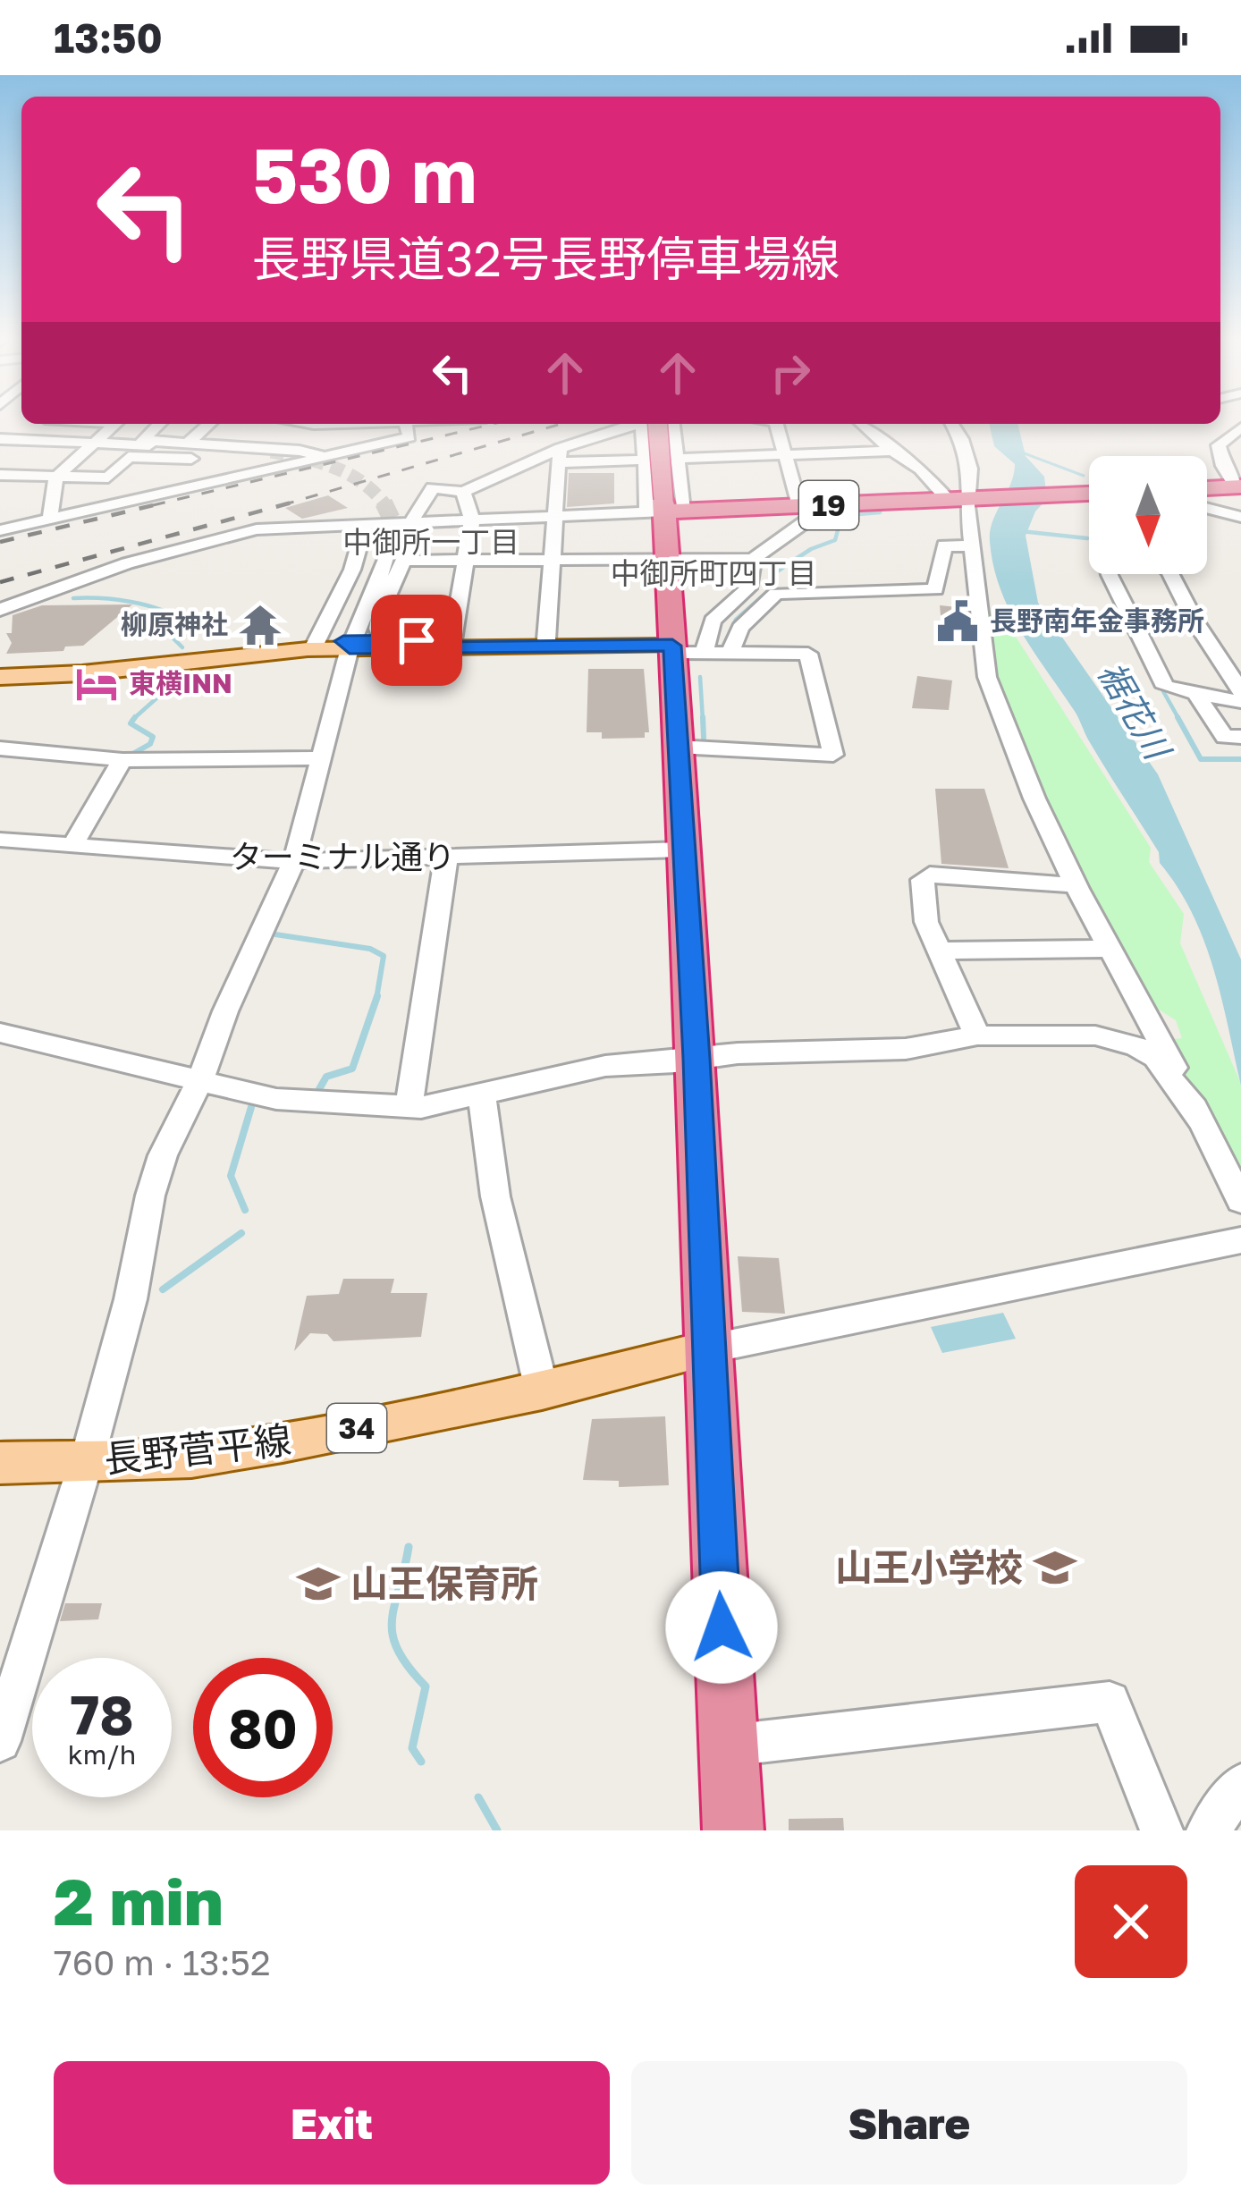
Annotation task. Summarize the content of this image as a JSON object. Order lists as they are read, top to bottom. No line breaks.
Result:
{"streets":{"highway":["19"],"main road":["34","長野菅平線"],"street":["ターミナル通り"]},"districts":["中御所一丁目","中御所町四丁目"],"water":["裾花川"],"places":{"public building":["長野南年金事務所"],"temple":["柳原神社"],"hotel":["東横INN"],"school or university":["山王小学校","山王保育所"]},"north":"bottom","page":{"status":"13:50","turn":["530 m","長野県道32号長野停車場線"],"speed":"78 km/h","limit":"80","heading":["2 min","760 m · 13:52"],"buttons":["Exit","Share"]}}
